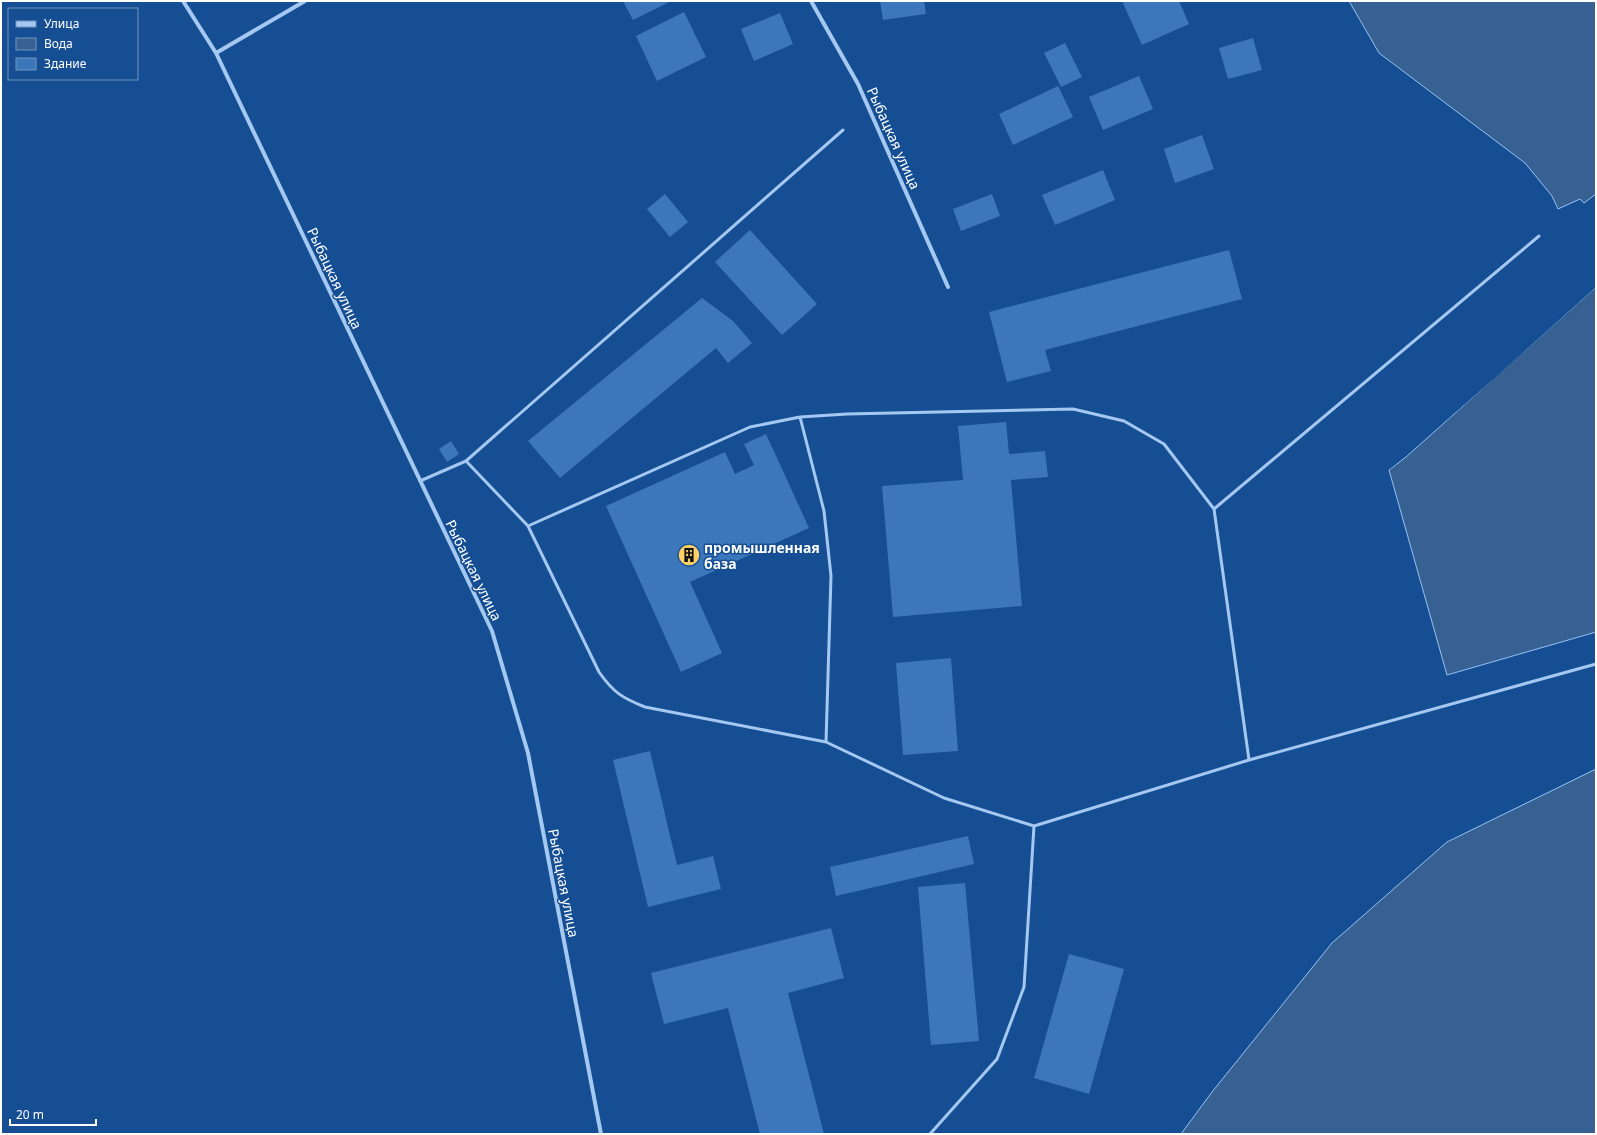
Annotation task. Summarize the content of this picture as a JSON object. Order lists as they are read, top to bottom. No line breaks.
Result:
{"streets":{"street":["Рыбацкая улица"]},"places":{"building":["промышленная база"]},"legend":["Улица","Вода","Здание"],"scale_bar":"20 m"}
